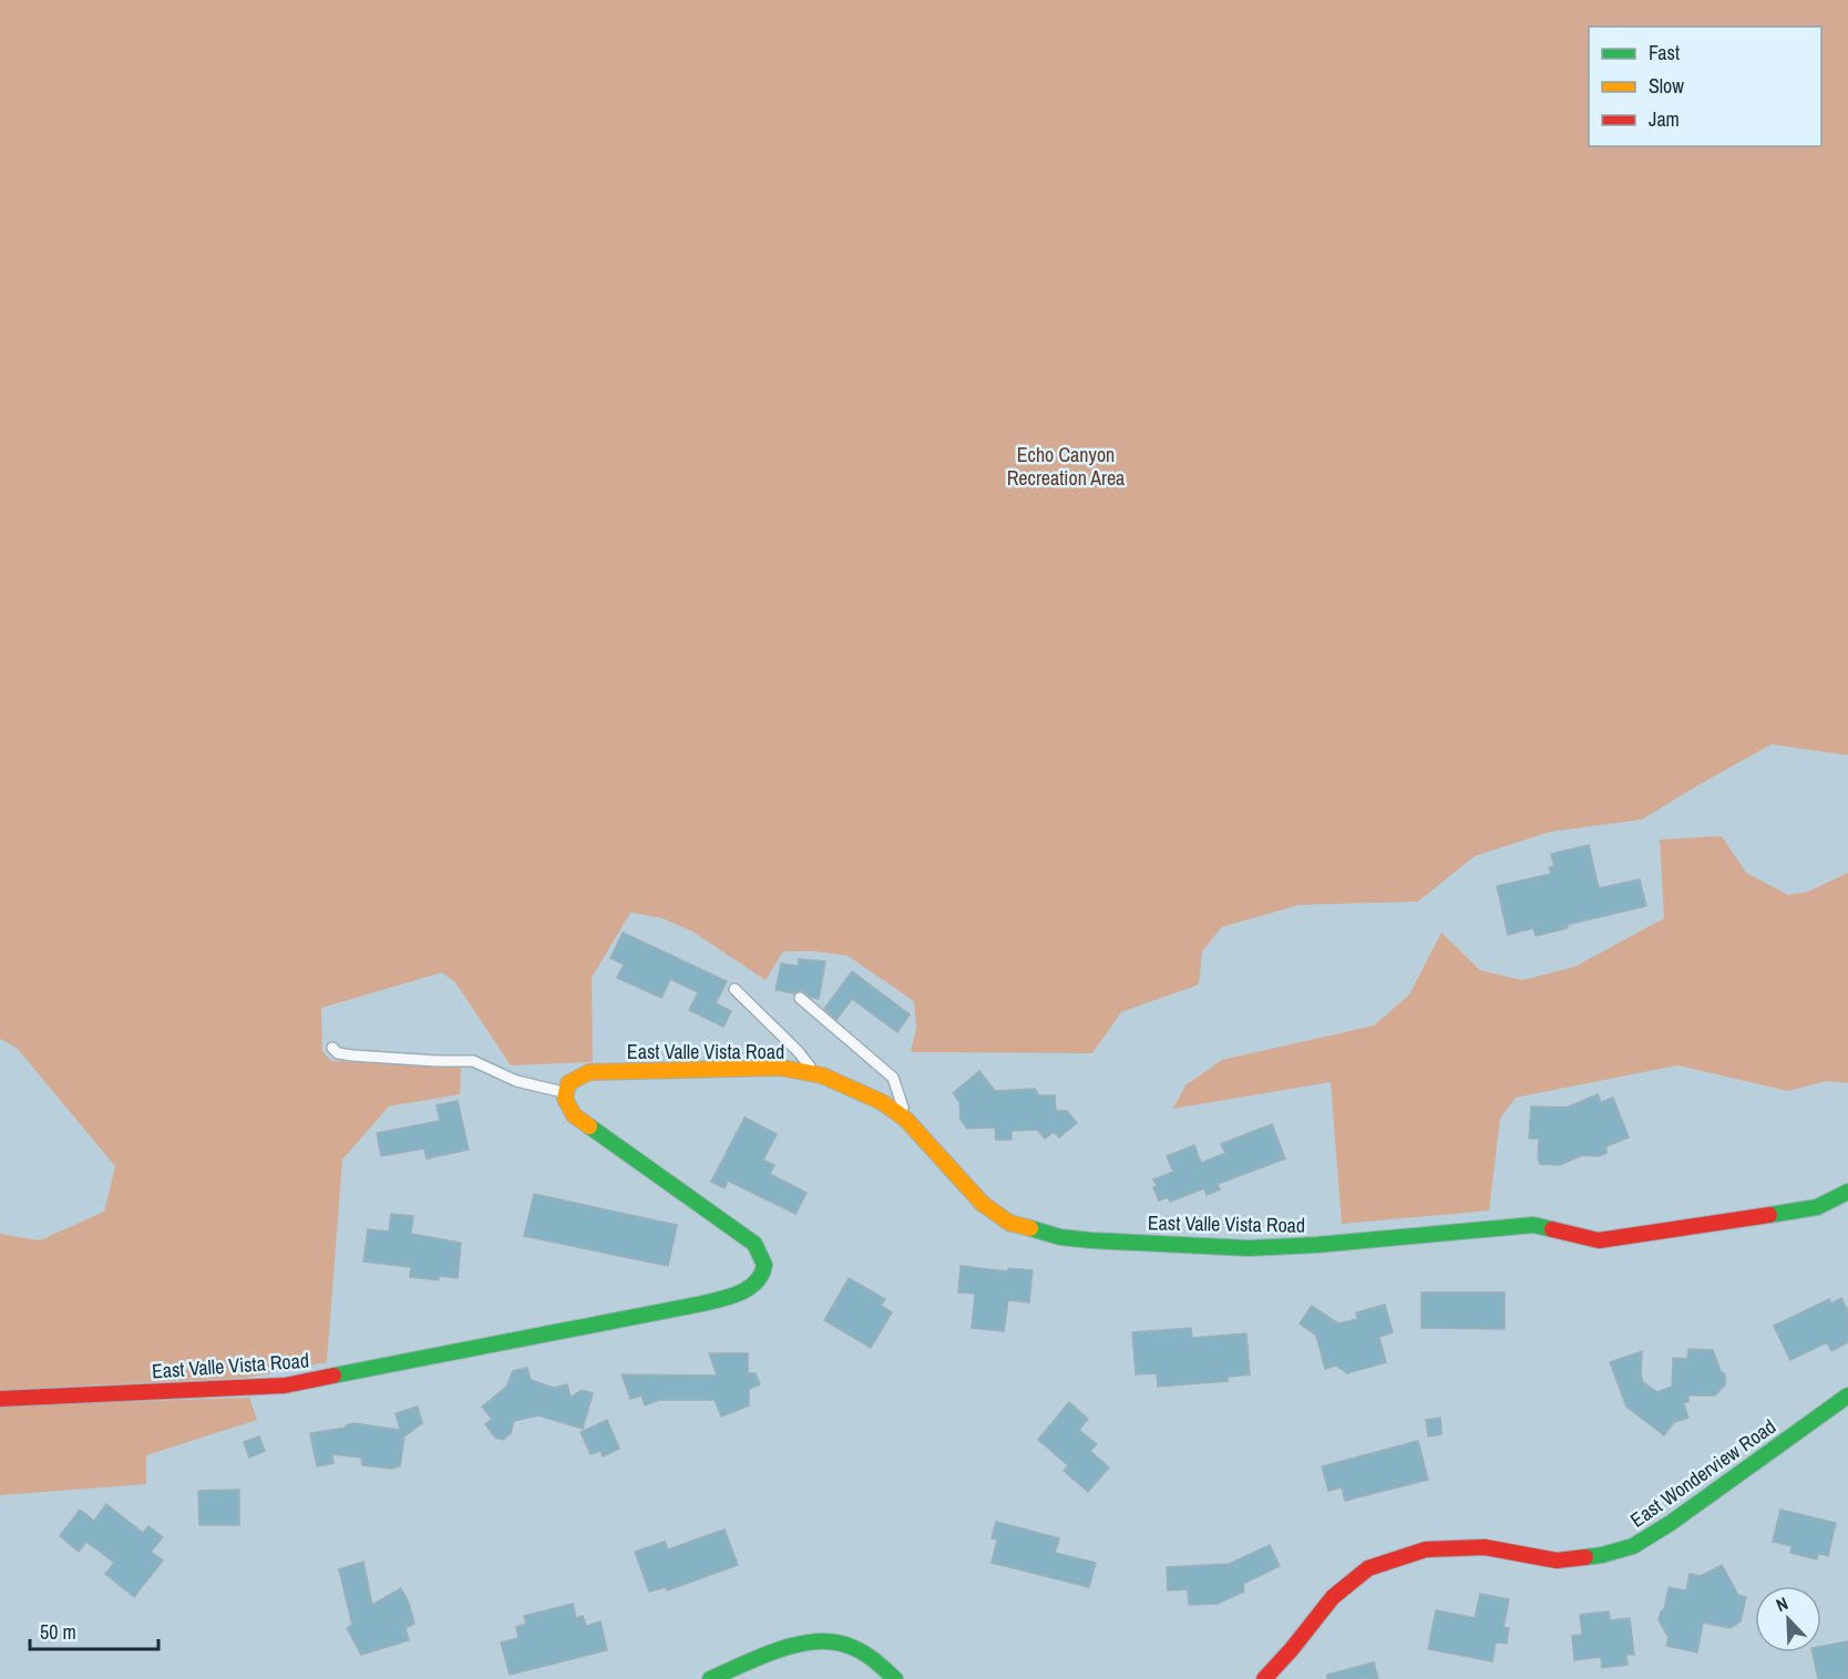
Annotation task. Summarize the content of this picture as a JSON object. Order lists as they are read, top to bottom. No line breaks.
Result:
{"streets":{"street":["East Valle Vista Road","East Wonderview Road"]},"parks":["Echo Canyon Recreation Area"],"legend":["Fast","Slow","Jam"],"scale_bar":"50 m","north":"top left"}
